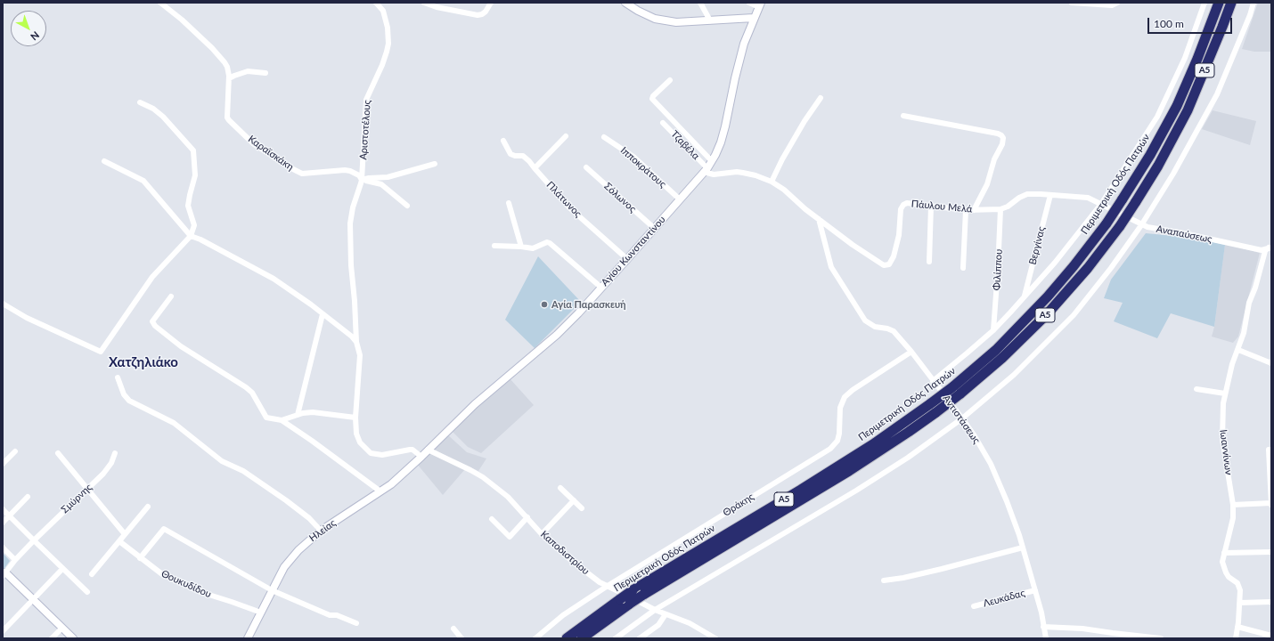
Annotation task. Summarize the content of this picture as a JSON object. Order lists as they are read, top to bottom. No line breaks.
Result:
{"streets":{"highway":["Α5","Περιμετρική Οδός Πατρών"],"main road":["Αγίου Κωνσταντίνου","Ηλείας"],"street":["Αριστοτέλους","Τζαβέλα","Καραϊσκάκη","Ιπποκράτους","Σόλωνος","Πλάτωνος","Πάυλου Μελά","Αναπαύσεως","Βεργίνας","Φιλίππου","Αντιστάσεως","Ιωαννίνων","Σμύρνης","Θράκης","Καποδιστρίου","Θουκυδίδου","Λευκάδας"]},"crossings":[["Αριστοτέλους","Καραϊσκάκη"],["Τζαβέλα","Αγίου Κωνσταντίνου"],["Ιπποκράτους","Αγίου Κωνσταντίνου"],["Σόλωνος","Αγίου Κωνσταντίνου"],["Πλάτωνος","Αγίου Κωνσταντίνου"],["Πάυλου Μελά","Αναπαύσεως"],["Πάυλου Μελά","Βεργίνας"],["Πάυλου Μελά","Φιλίππου"],["Πάυλου Μελά","Αντιστάσεως"],["Αναπαύσεως","Ιωαννίνων"],["Αγίου Κωνσταντίνου","Ηλείας"],["Αγίου Κωνσταντίνου","Καποδιστρίου"],["Αντιστάσεως","Θράκης"],["Αντιστάσεως","Λευκάδας"],["Θράκης","Καποδιστρίου"],["Ηλείας","Καποδιστρίου"],["Ηλείας","Θουκυδίδου"]],"districts":["Χατζηλιάκο"],"places":["Αγία Παρασκευή"],"scale_bar":"100 m","north":"bottom right"}
